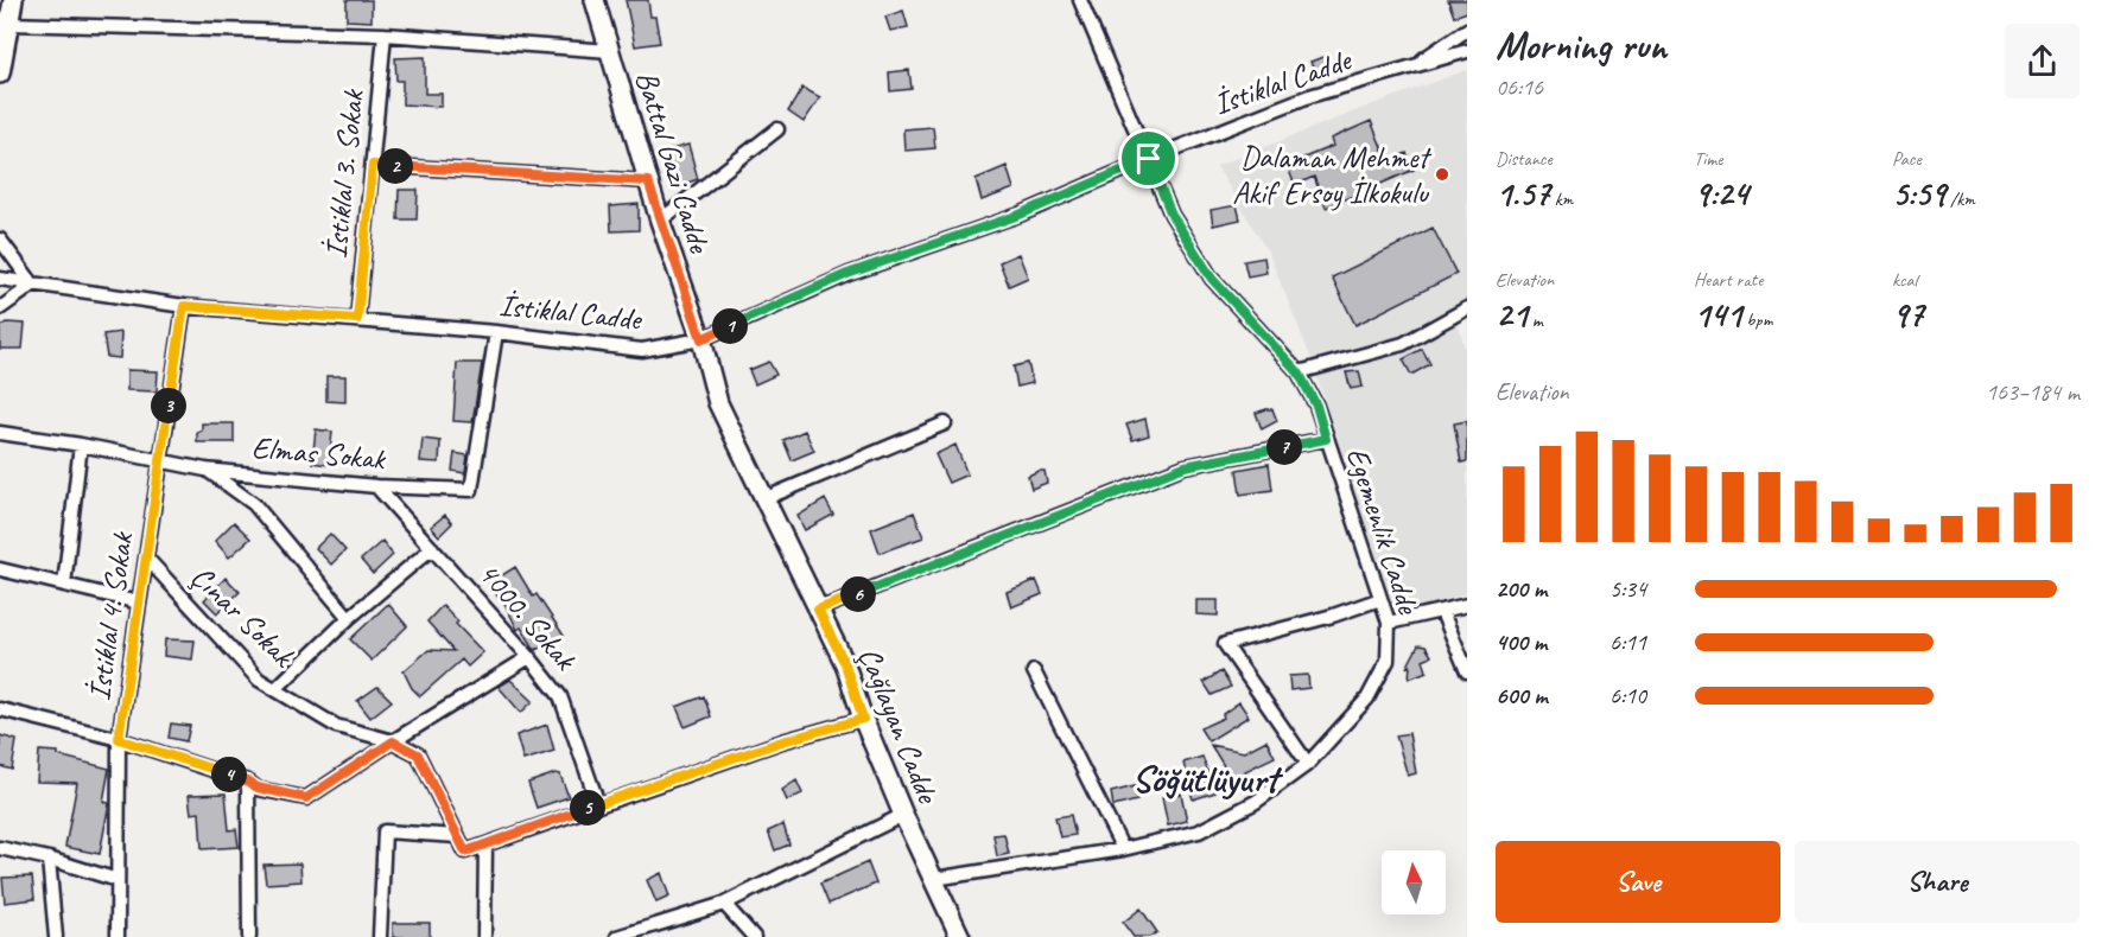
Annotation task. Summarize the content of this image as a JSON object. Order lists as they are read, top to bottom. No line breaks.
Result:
{"streets":{"street":["İstiklal Cadde","Battal Gazi Cadde","İstiklal 3. Sokak","Elmas Sokak","Egemenlik Cadde","Çınar Sokak","4000. Sokak","İstiklal 4. Sokak","Çağlayan Cadde"]},"crossings":[["İstiklal Cadde","Battal Gazi Cadde"],["İstiklal Cadde","İstiklal 3. Sokak"],["İstiklal Cadde","Elmas Sokak"],["İstiklal Cadde","Egemenlik Cadde"],["İstiklal Cadde","İstiklal 4. Sokak"],["İstiklal Cadde","Çağlayan Cadde"],["Battal Gazi Cadde","Çağlayan Cadde"],["Elmas Sokak","4000. Sokak"],["Elmas Sokak","İstiklal 4. Sokak"],["Egemenlik Cadde","Çağlayan Cadde"],["Çınar Sokak","İstiklal 4. Sokak"]],"districts":["Söğütlüyurt"],"places":["Dalaman Mehmet Akif Ersoy İlkokulu"],"north":"top","page":{"heading":["Morning run","06:16"],"stats":[["Distance","1.57 km"],["Time","9:24"],["Pace","5:59 /km"],["Elevation","21 m"],["Heart rate","141 bpm"],["kcal","97"]],"pins":["2","1","3","7","6","4","5"],"chart":["Elevation","163–184 m"],"list":[{"name":"200 m","note":"5:34"},{"name":"400 m","note":"6:11"},{"name":"600 m","note":"6:10"}],"buttons":["Save","Share"]}}
